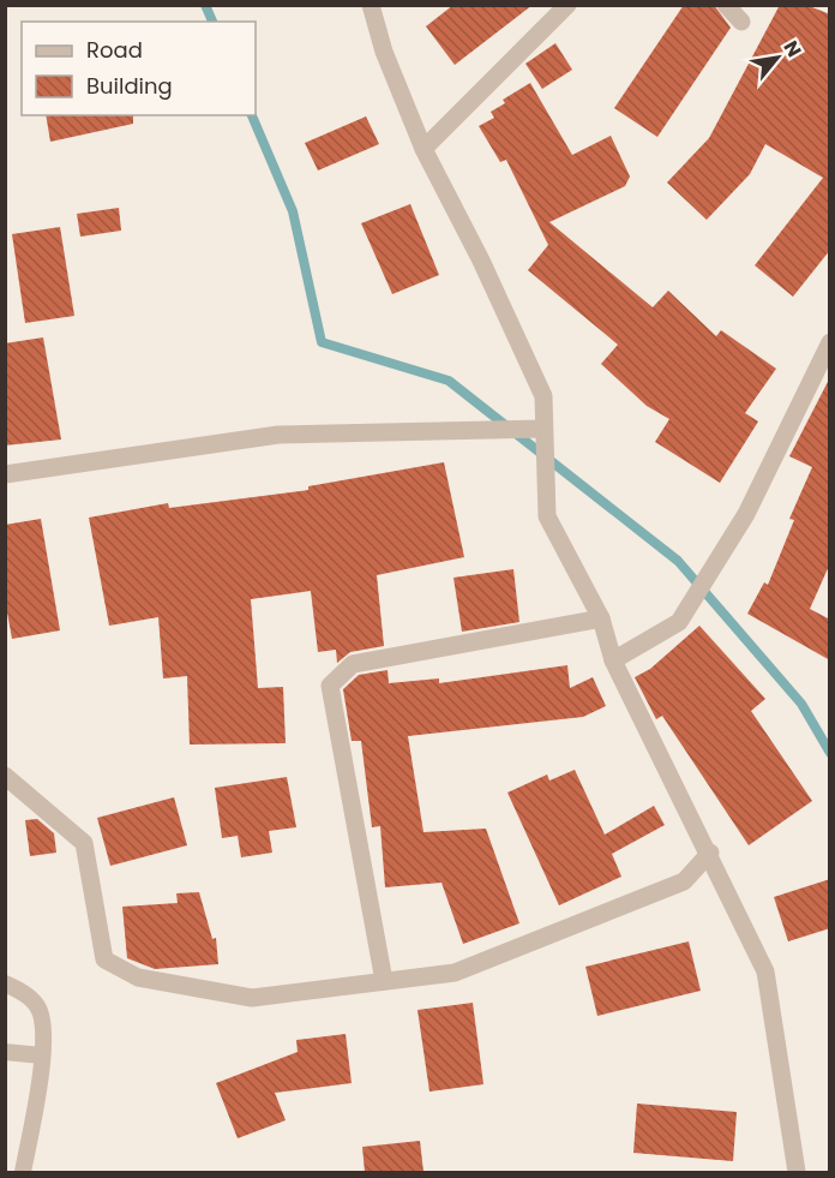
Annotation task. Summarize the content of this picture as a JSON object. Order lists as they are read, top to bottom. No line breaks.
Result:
{"legend":["Road","Building"],"north":"top right"}
